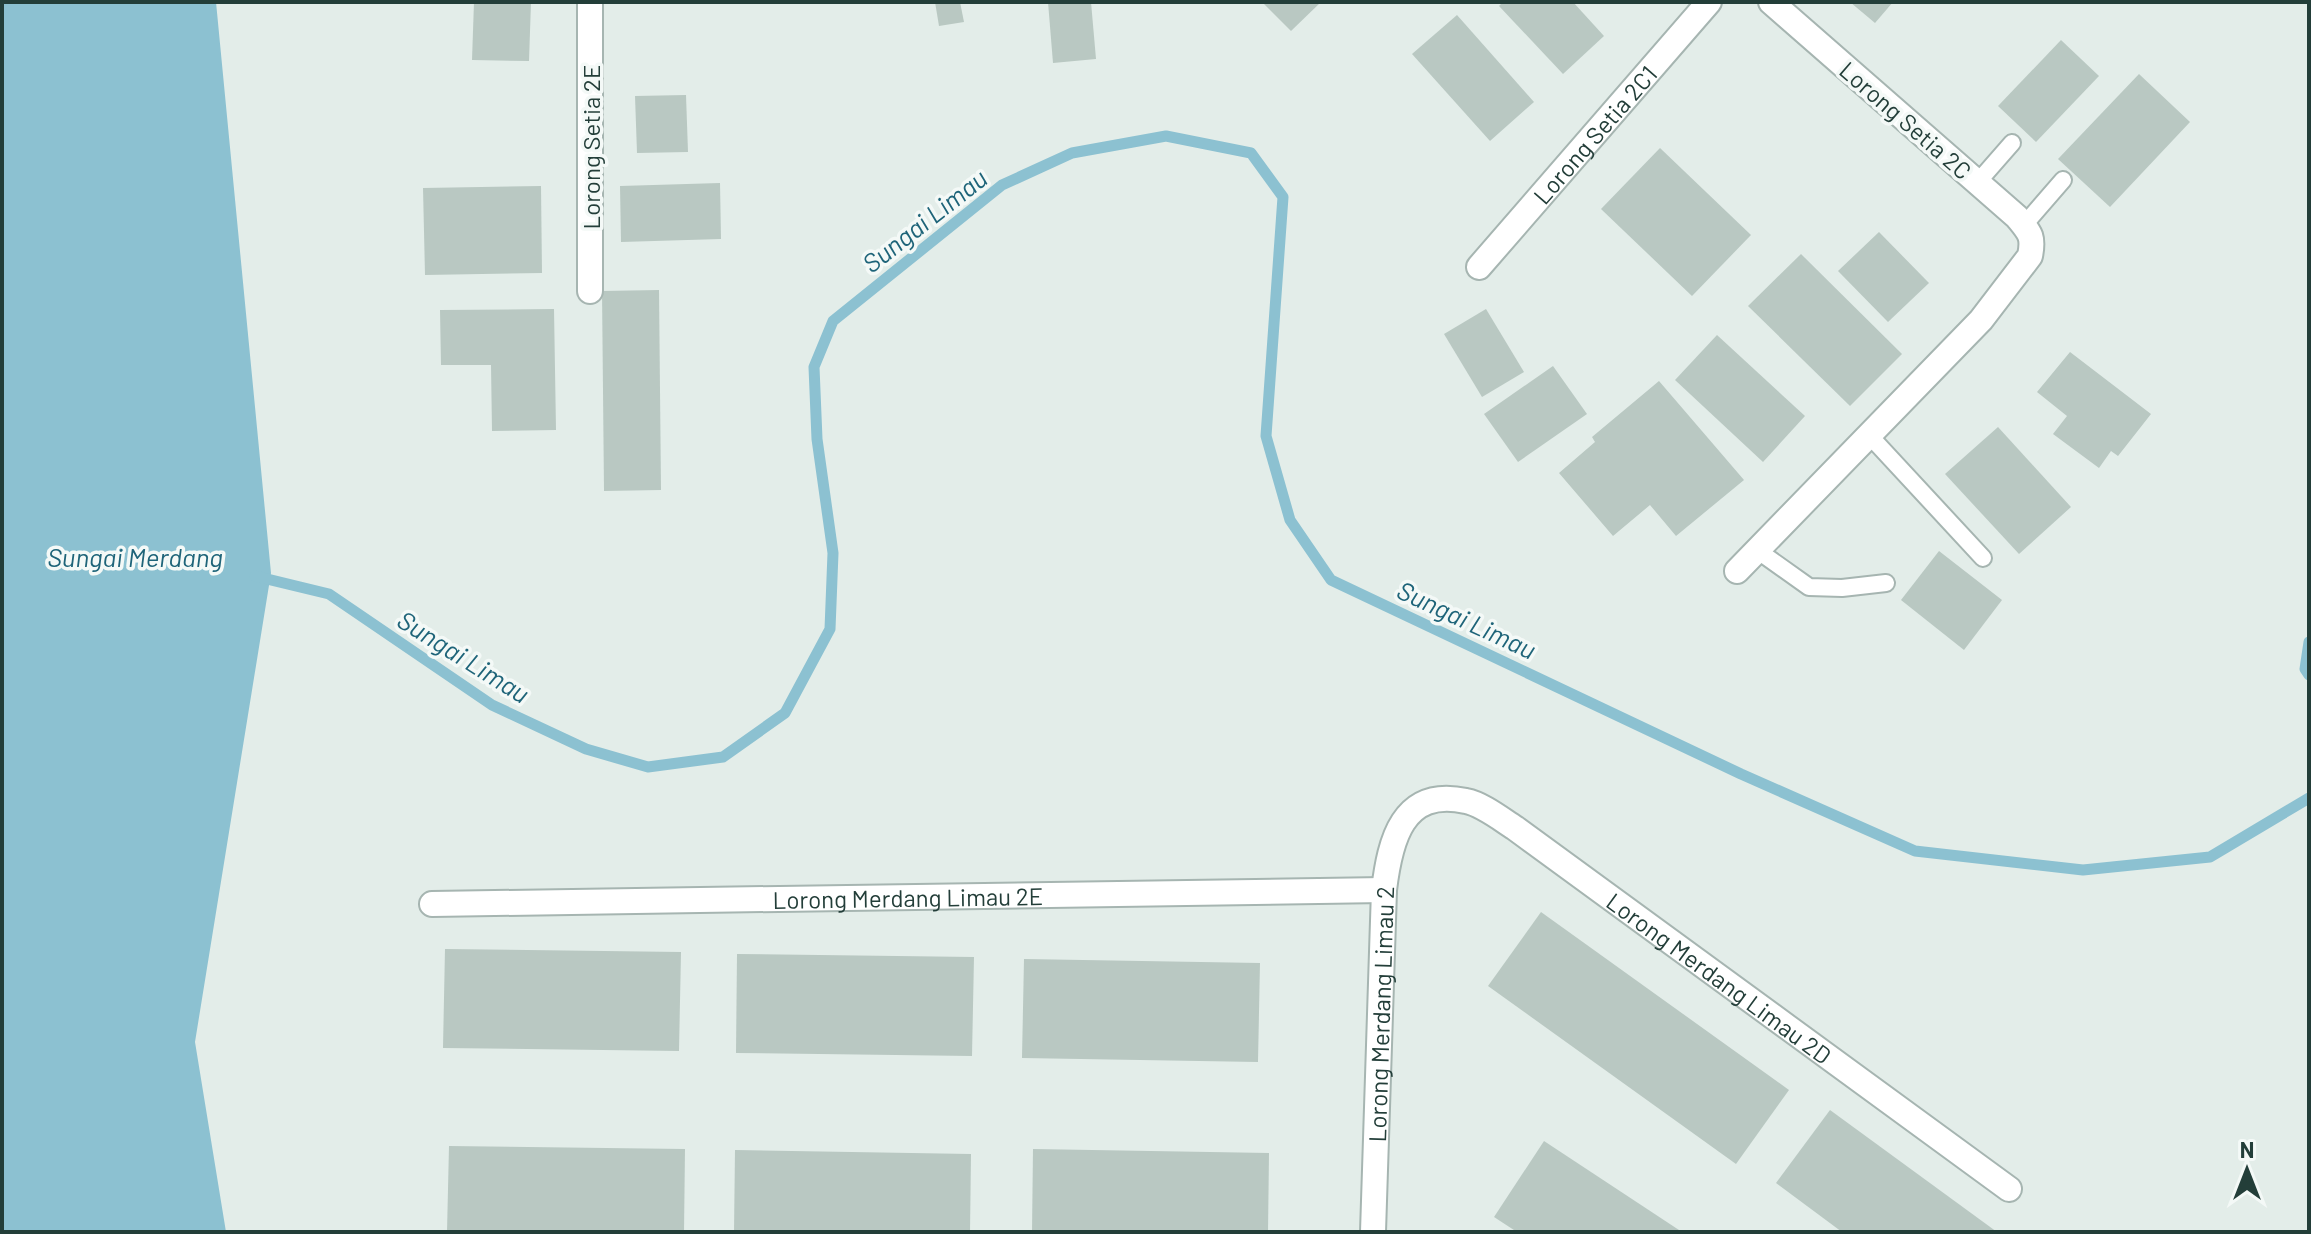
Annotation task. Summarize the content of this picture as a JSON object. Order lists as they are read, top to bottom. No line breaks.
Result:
{"streets":{"street":["Lorong Setia 2C","Lorong Setia 2C1","Lorong Setia 2E","Lorong Merdang Limau 2E","Lorong Merdang Limau 2D","Lorong Merdang Limau 2"]},"crossings":[["Lorong Merdang Limau 2E","Lorong Merdang Limau 2"],["Lorong Merdang Limau 2D","Lorong Merdang Limau 2"]],"water":["Sungai Limau","Sungai Merdang"],"north":"top"}
